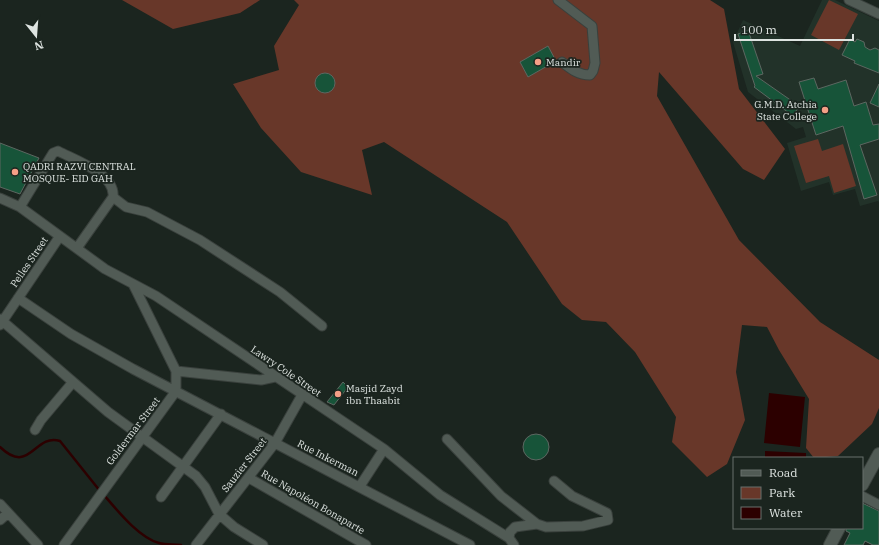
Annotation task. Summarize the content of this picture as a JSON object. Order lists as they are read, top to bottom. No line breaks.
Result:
{"streets":{"street":["Pelles Street","Lawry Cole Street","Goldermar Street","Rue Inkerman","Sauzier Street","Rue Napoléon Bonaparte"]},"crossings":[["Pelles Street","Lawry Cole Street"],["Pelles Street","Rue Inkerman"],["Lawry Cole Street","Sauzier Street"],["Goldermar Street","Rue Inkerman"],["Rue Inkerman","Sauzier Street"],["Sauzier Street","Rue Napoléon Bonaparte"]],"places":["Mandir","G.M.D. Atchia State College","QADRI RAZVI CENTRAL MOSQUE- EID GAH","Masjid Zayd ibn Thaabit"],"legend":["Road","Park","Water"],"scale_bar":"100 m","north":"bottom"}
